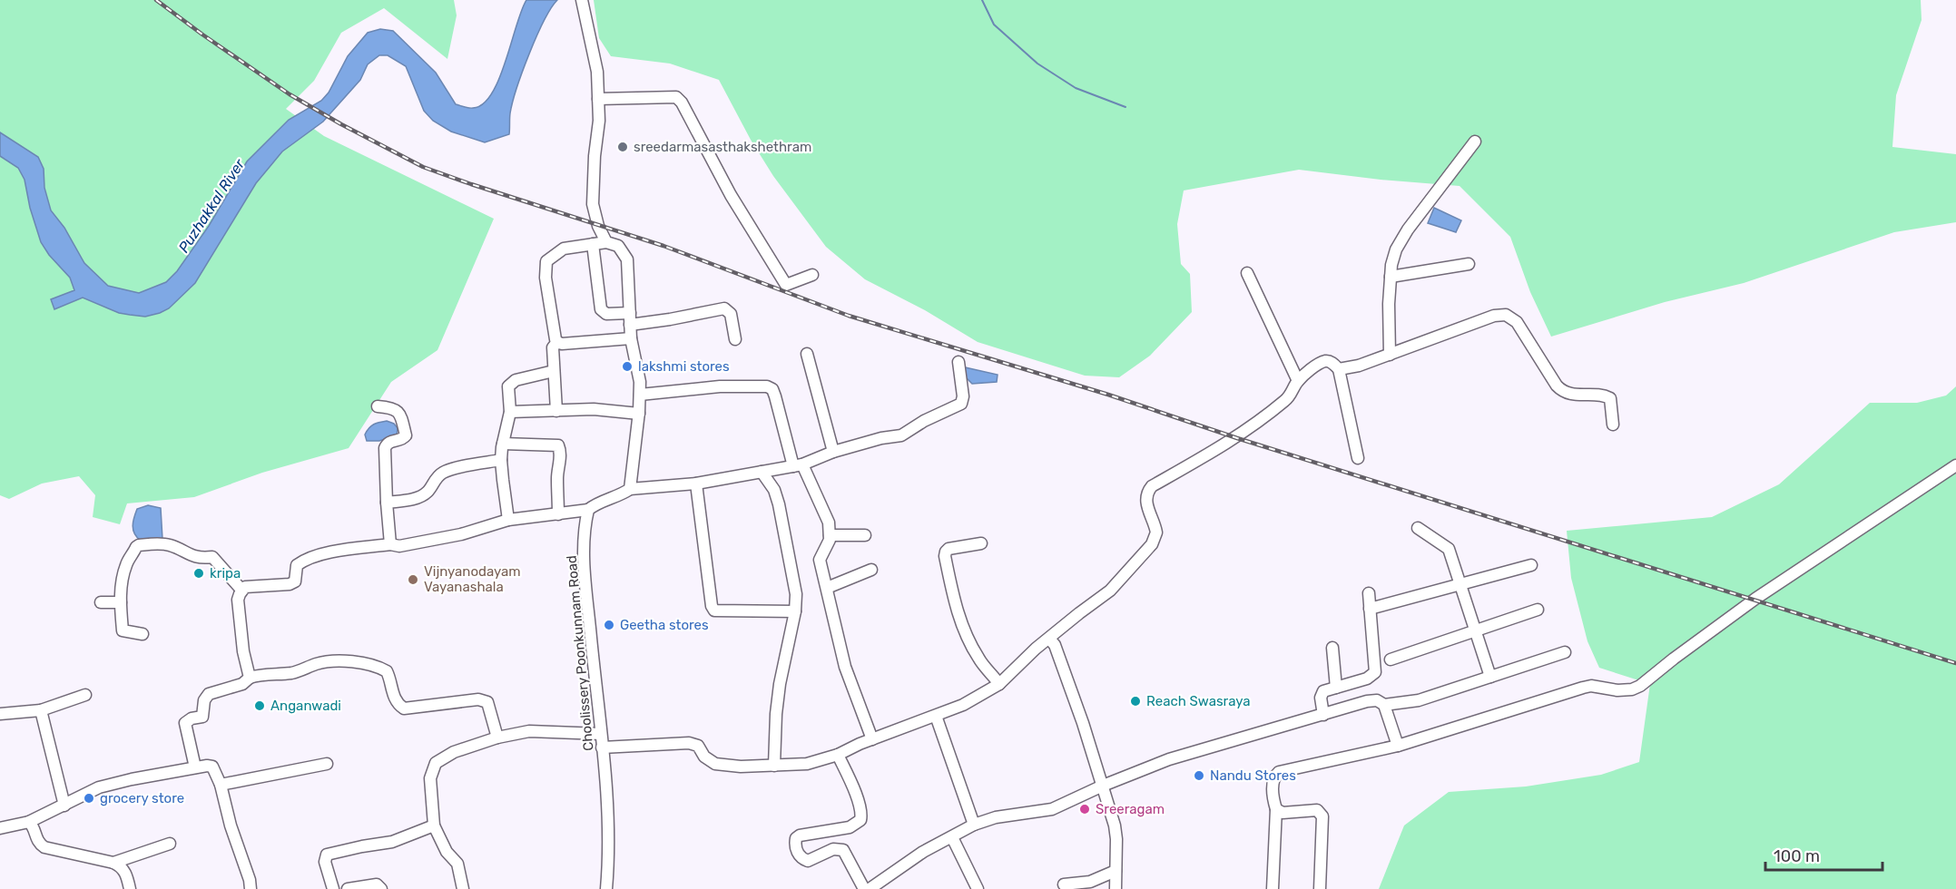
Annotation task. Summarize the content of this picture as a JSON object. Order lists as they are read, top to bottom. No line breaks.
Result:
{"streets":{"street":["Choolissery Poonkunnam Road"]},"water":["Puzhakkal River"],"places":["sreedarmasasthakshethram","lakshmi stores","kripa","Vijnyanodayam Vayanashala","Geetha stores","Reach Swasraya","Anganwadi","Nandu Stores","grocery store","Sreeragam"],"scale_bar":"100 m"}
